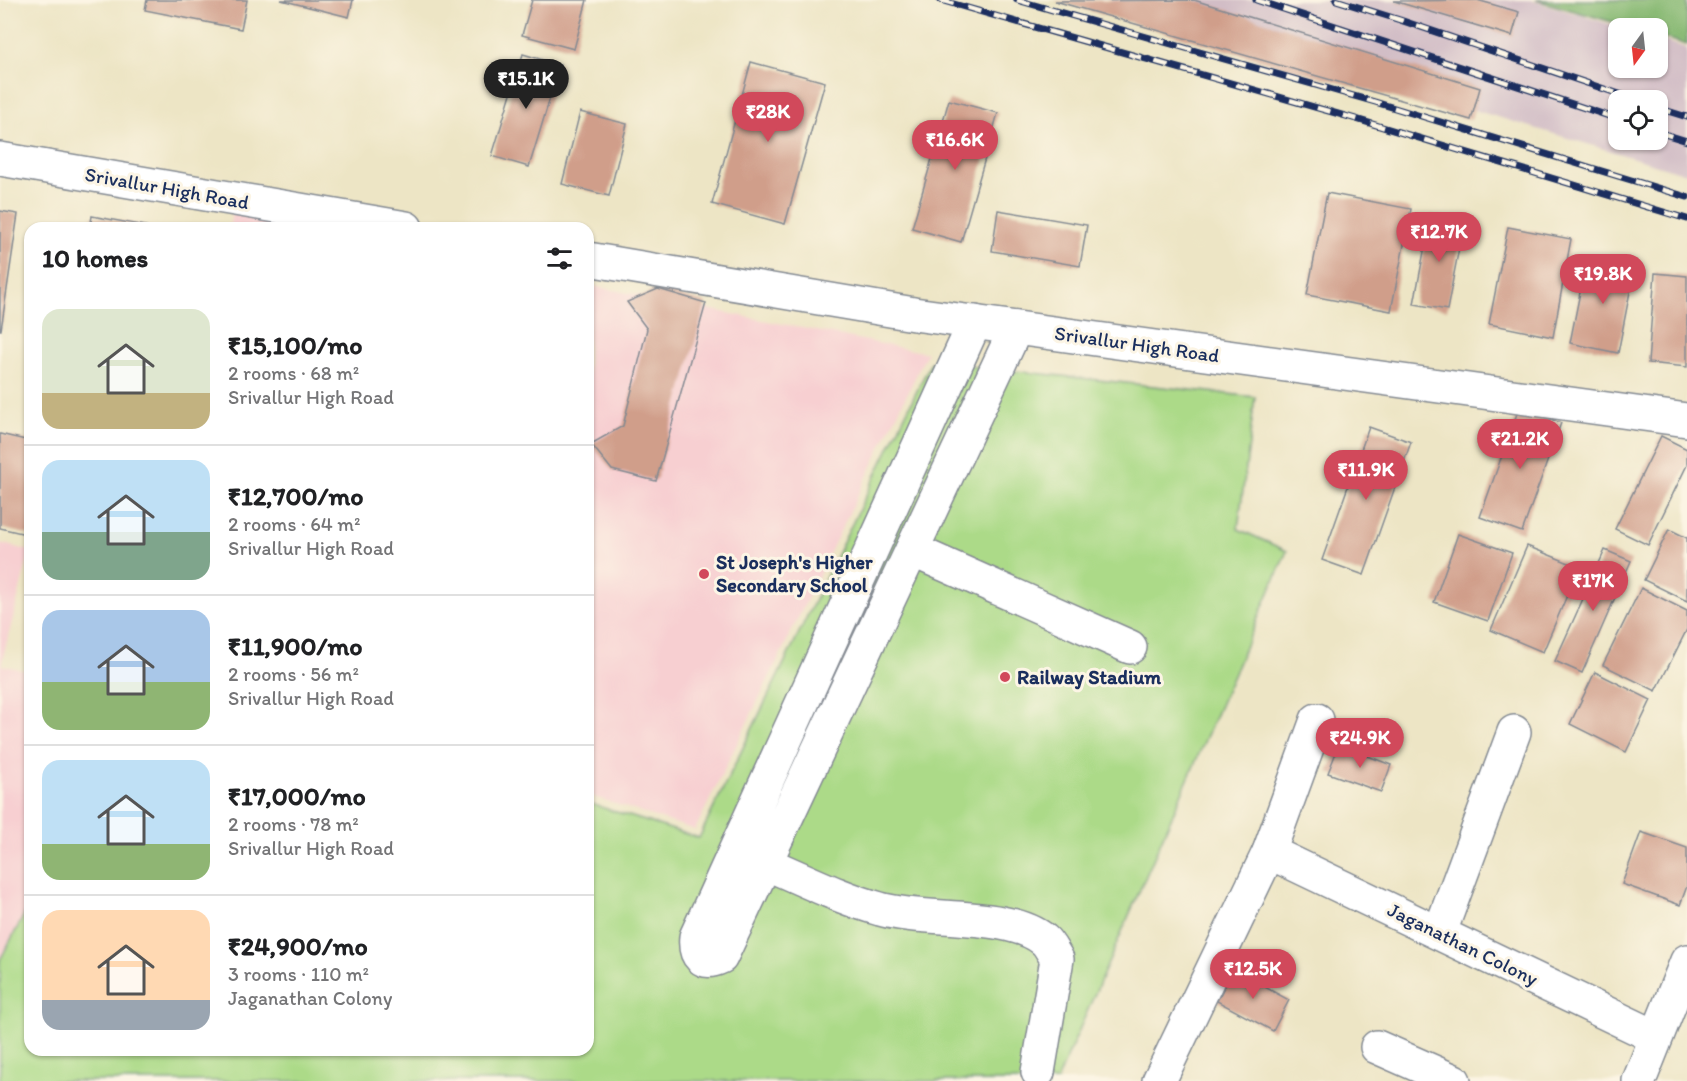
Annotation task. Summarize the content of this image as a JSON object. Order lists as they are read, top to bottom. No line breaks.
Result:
{"streets":{"street":["Srivallur High Road","Jaganathan Colony"]},"places":["St Joseph's Higher Secondary School","Railway Stadium"],"north":"bottom","page":{"price":["₹15.1K","₹28K","₹16.6K","₹12.7K","₹19.8K","₹21.2K","₹11.9K","₹17K","₹24.9K","₹12.5K"],"heading":"10 homes","list":[{"name":"₹15,100/mo","note":"2 rooms · 68 m² · Srivallur High Road"},{"name":"₹12,700/mo","note":"2 rooms · 64 m² · Srivallur High Road"},{"name":"₹11,900/mo","note":"2 rooms · 56 m² · Srivallur High Road"},{"name":"₹17,000/mo","note":"2 rooms · 78 m² · Srivallur High Road"},{"name":"₹24,900/mo","note":"3 rooms · 110 m² · Jaganathan Colony"}]}}
